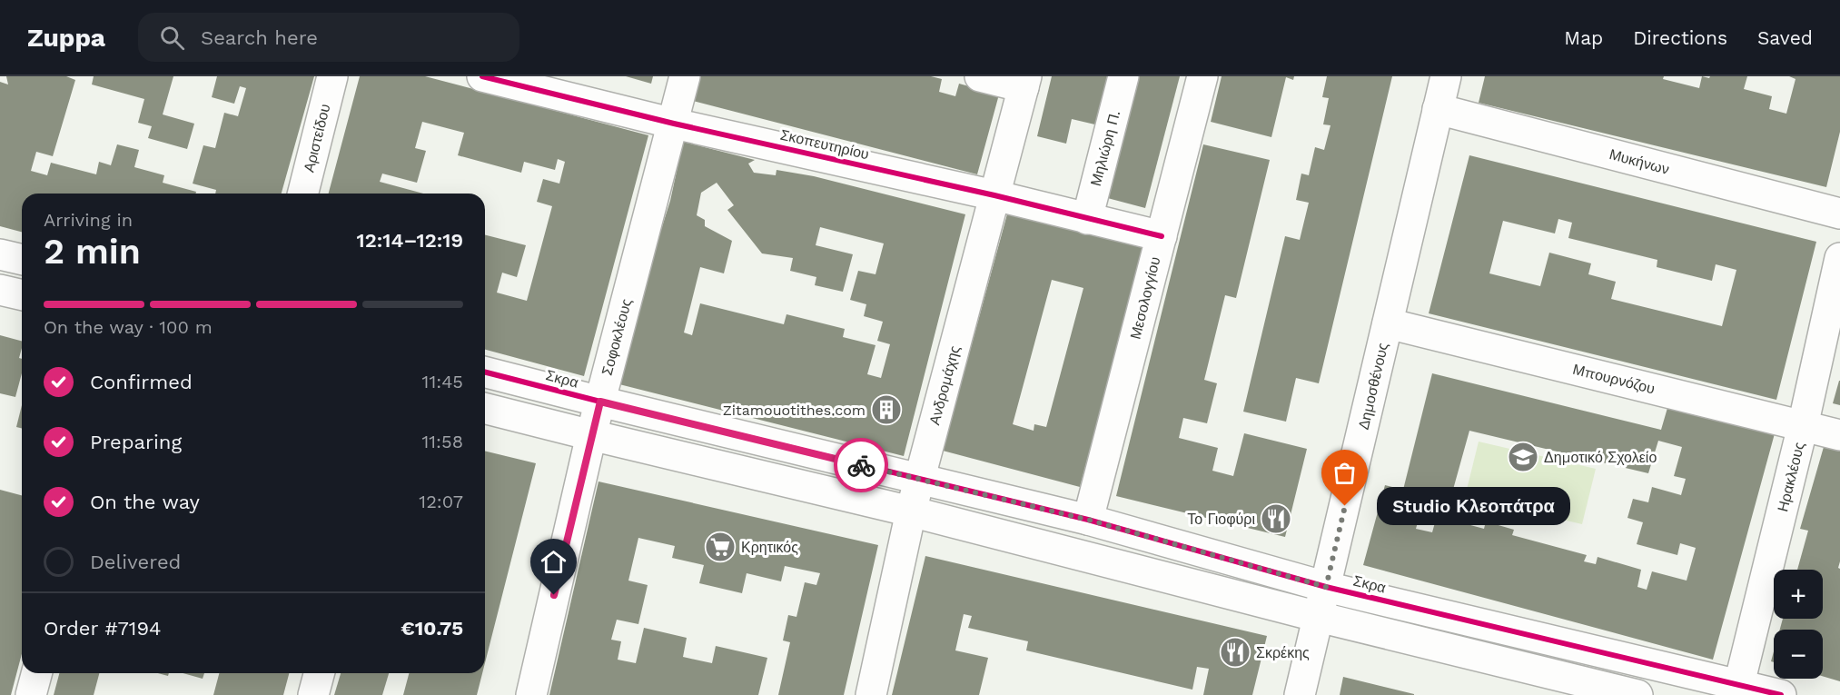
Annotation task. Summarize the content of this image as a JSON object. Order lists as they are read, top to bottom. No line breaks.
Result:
{"streets":{"street":["Αριστείδου","Σκοπευτηρίου","Μηλιώρη Π.","Μυκήνων","Μεσολογγίου","Σοφοκλέους","Σκρα","Μπουρνόζου","Ανδρομάχης","Δημοσθένους","Ηρακλέους"]},"crossings":[["Σκοπευτηρίου","Μηλιώρη Π."],["Σκοπευτηρίου","Μεσολογγίου"],["Σκοπευτηρίου","Σοφοκλέους"],["Σκοπευτηρίου","Ανδρομάχης"],["Μυκήνων","Δημοσθένους"],["Μεσολογγίου","Σκρα"],["Σοφοκλέους","Σκρα"],["Σκρα","Ανδρομάχης"],["Σκρα","Δημοσθένους"],["Σκρα","Ηρακλέους"],["Μπουρνόζου","Δημοσθένους"],["Μπουρνόζου","Ηρακλέους"]],"places":{"building":["Zitamouotithes.com"],"school or university":["Δημοτικό Σχολείο"],"other":["Studio Κλεοπάτρα"],"restaurant":["Το Γιοφύρι","Σκρέκης"],"supermarket":["Κρητικός"]},"page":{"header":"Zuppa","search":"Search here","nav":["Map","Directions","Saved"],"heading":["2 min","Arriving in","12:14–12:19"],"panel":["Order #7194","€10.75"],"bar":"On the way · 100 m","list":[["Confirmed","11:45"],["Preparing","11:58"],["On the way","12:07"],"Delivered"],"bubble":"Studio Κλεοπάτρα","map_buttons":["+","−"]}}
